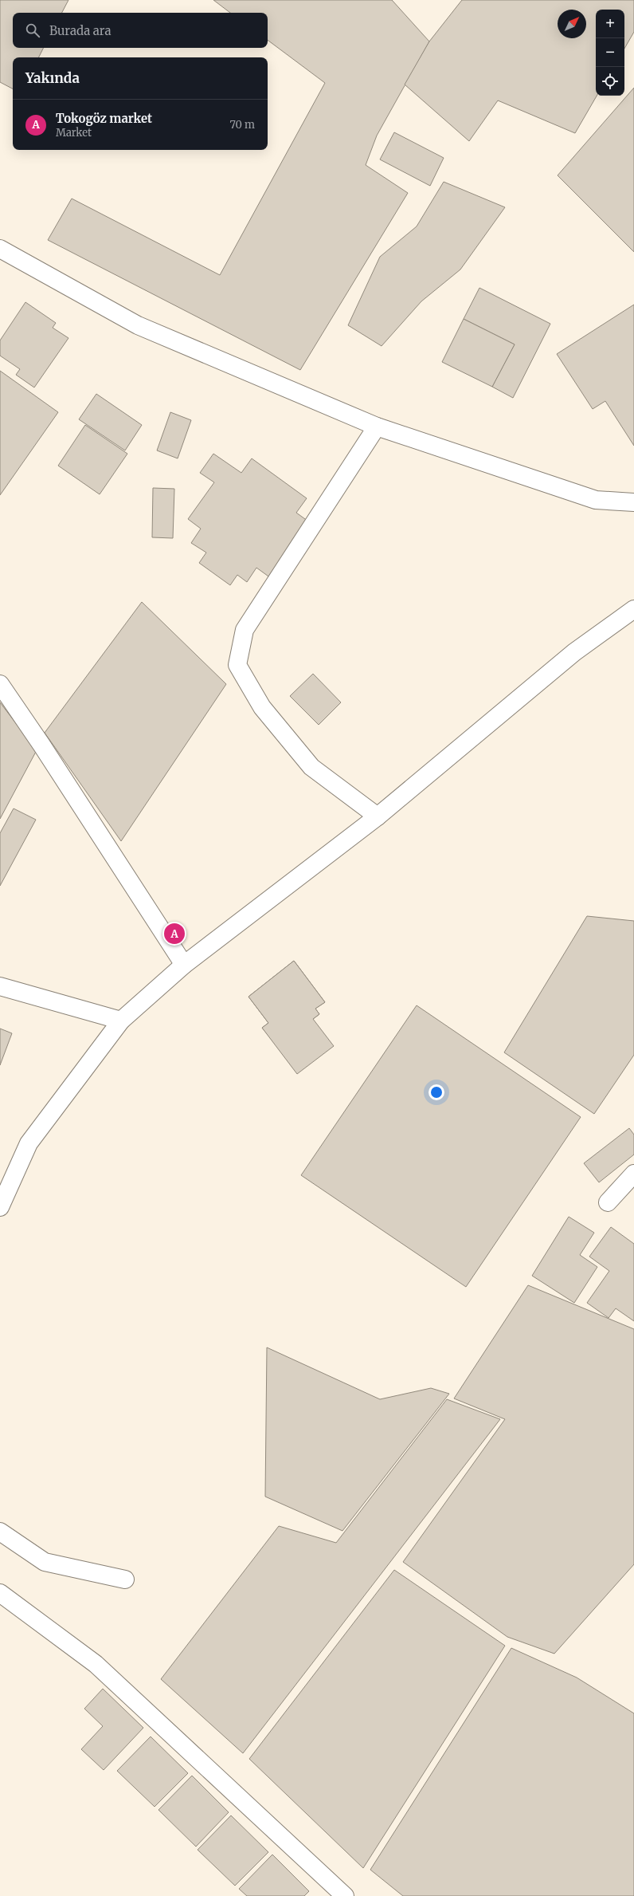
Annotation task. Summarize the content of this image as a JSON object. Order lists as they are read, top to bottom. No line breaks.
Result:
{"north":"top right","page":{"map_buttons":["+","−"],"search":"Burada ara","heading":"Yakında","list":[{"mark":"A","name":"Tokogöz market","note":"Market","value":"70 m"}],"pins":"A"}}
